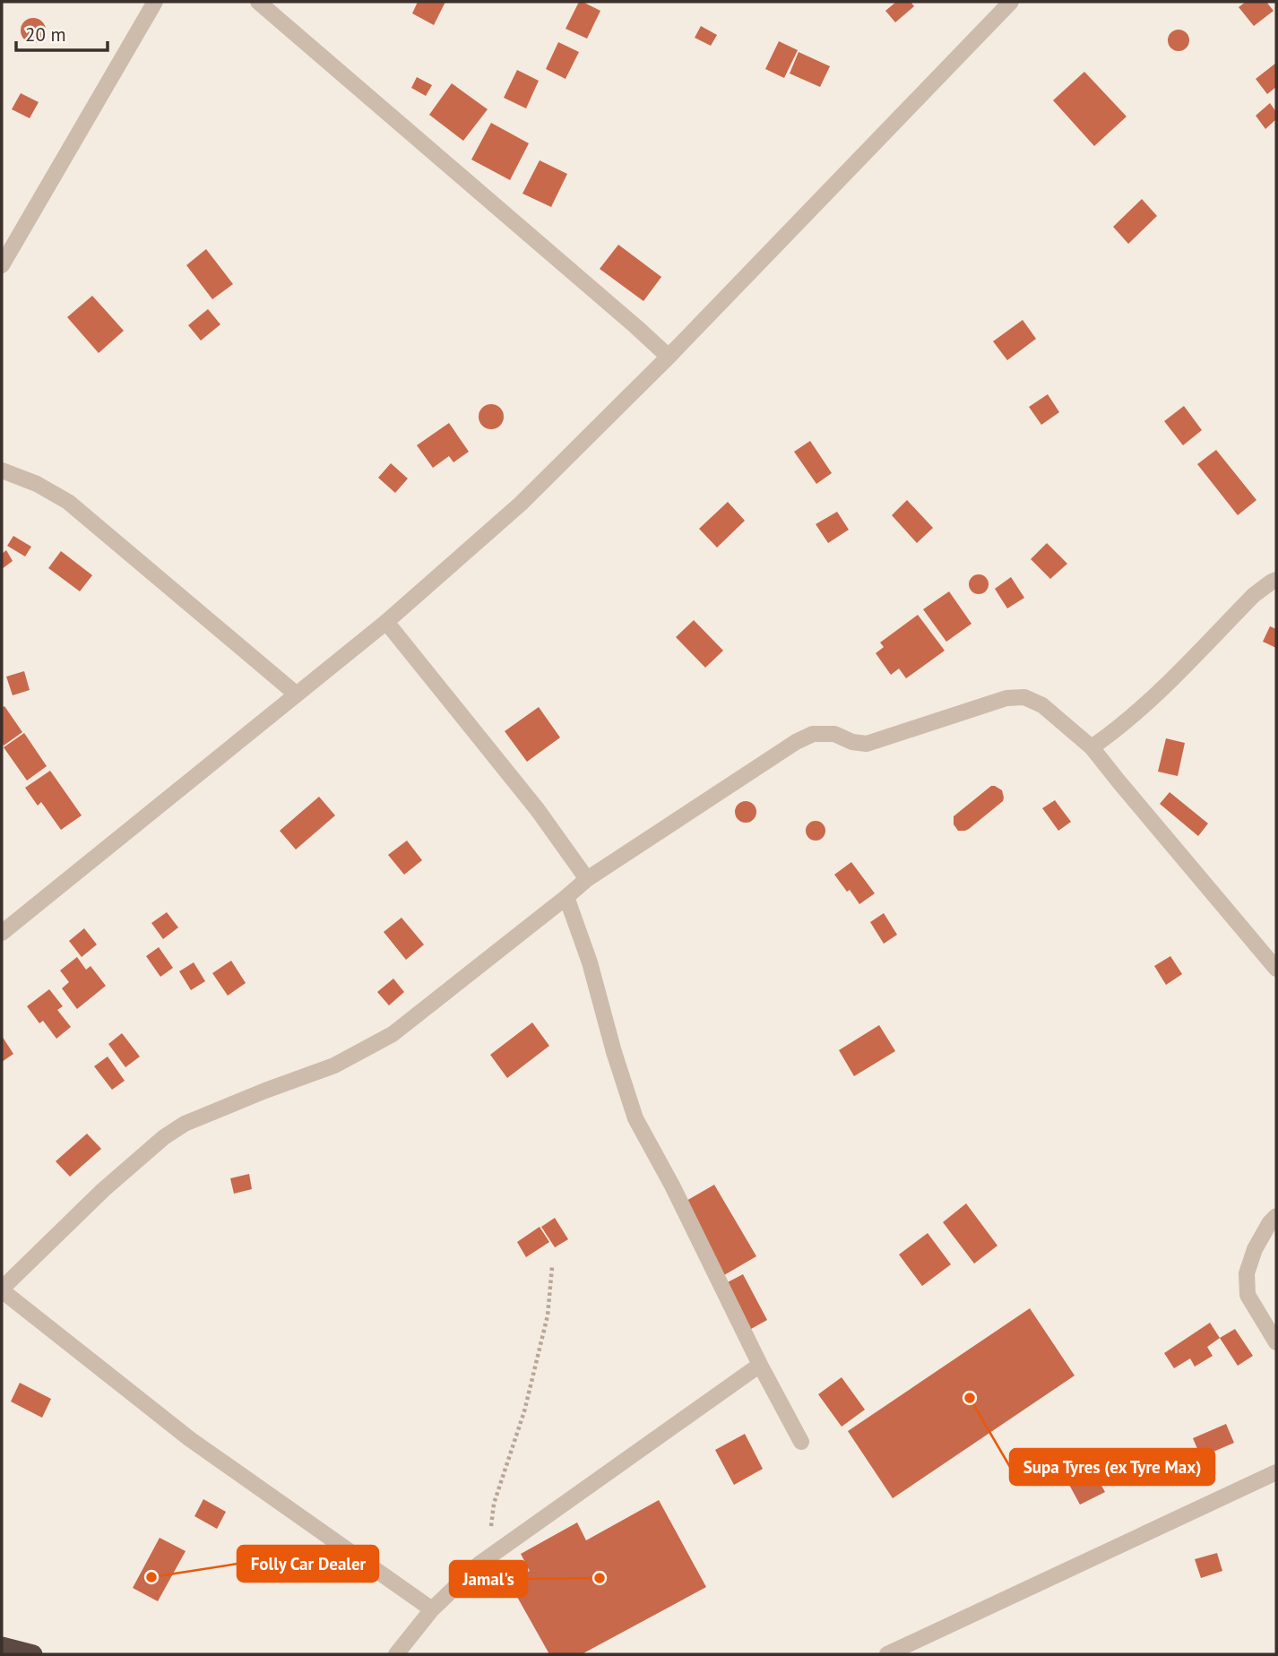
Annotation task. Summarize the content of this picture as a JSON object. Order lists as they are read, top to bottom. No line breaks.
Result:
{"places":["Supa Tyres (ex Tyre Max)","Folly Car Dealer","Jamal's"],"scale_bar":"20 m"}
